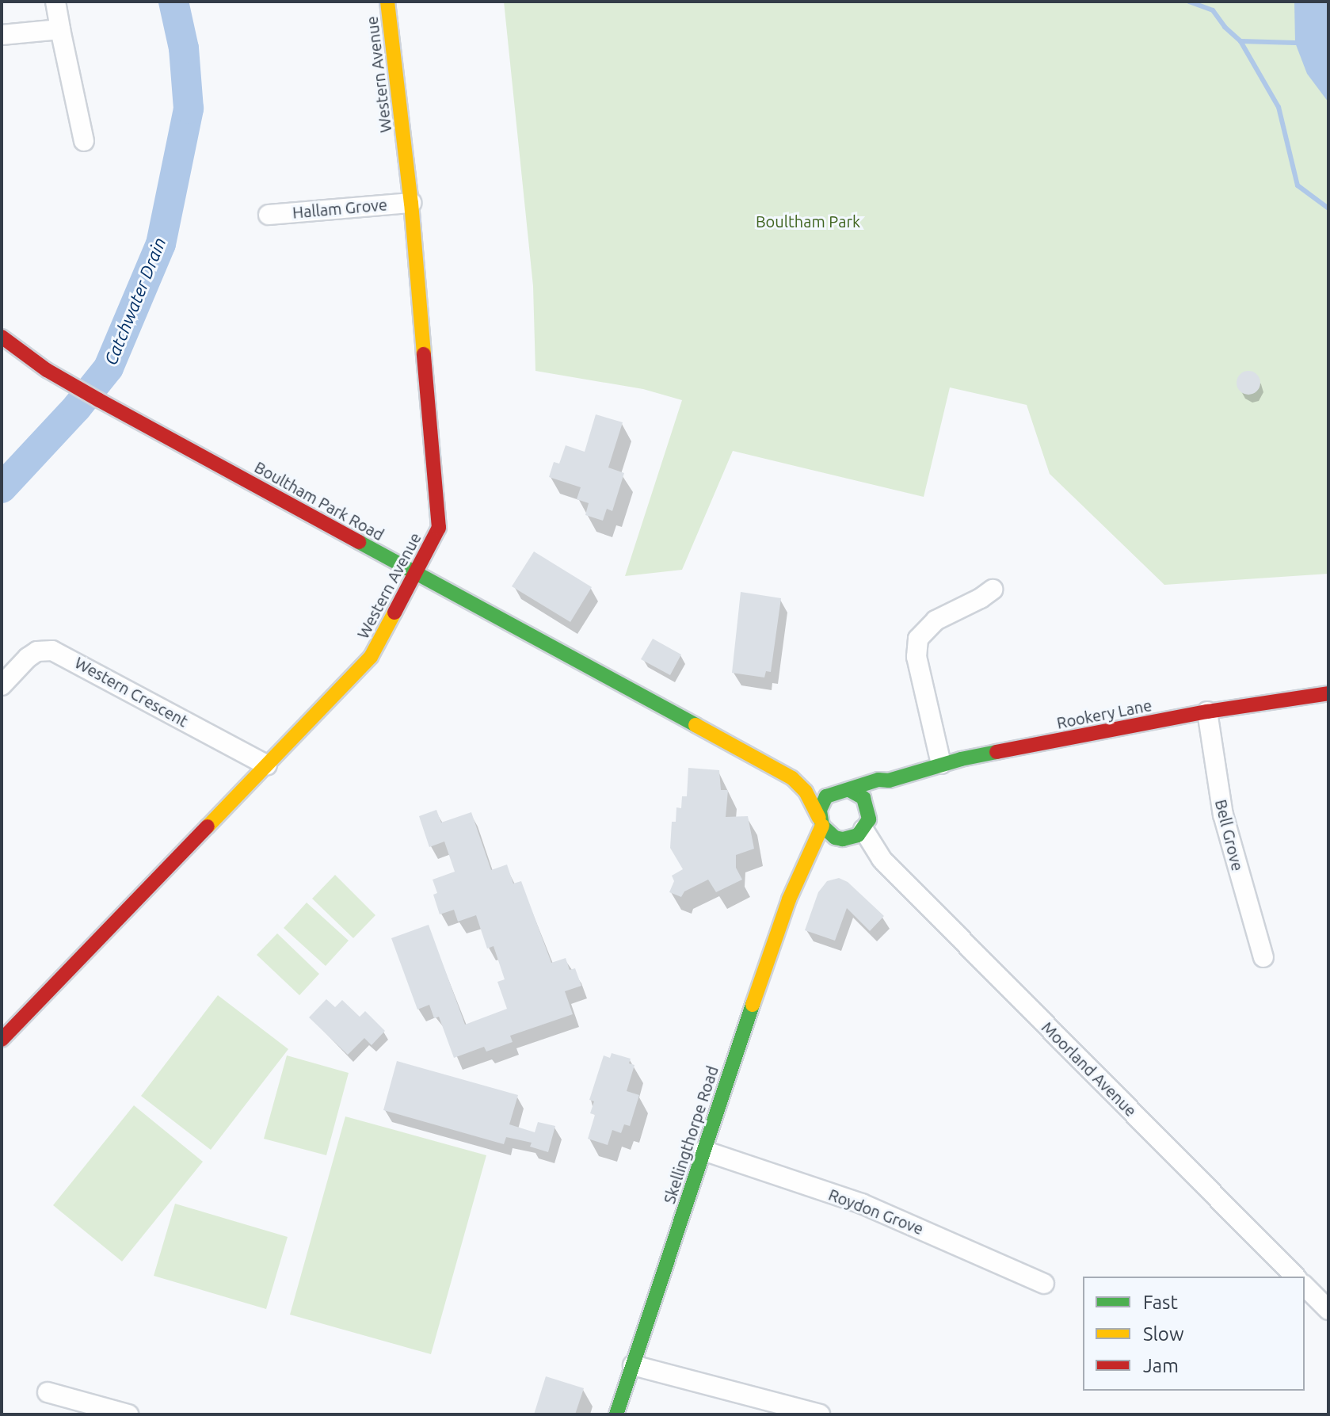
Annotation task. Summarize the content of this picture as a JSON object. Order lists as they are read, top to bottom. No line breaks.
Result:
{"streets":{"street":["Western Avenue","Hallam Grove","Boultham Park Road","Western Crescent","Rookery Lane","Bell Grove","Moorland Avenue","Skellingthorpe Road","Roydon Grove"]},"crossings":[["Western Avenue","Hallam Grove"],["Western Avenue","Boultham Park Road"],["Western Avenue","Western Crescent"],["Rookery Lane","Bell Grove"],["Rookery Lane","Moorland Avenue"],["Rookery Lane","Skellingthorpe Road"],["Moorland Avenue","Skellingthorpe Road"],["Skellingthorpe Road","Roydon Grove"]],"water":["Catchwater Drain"],"parks":["Boultham Park"],"legend":["Fast","Slow","Jam"]}
